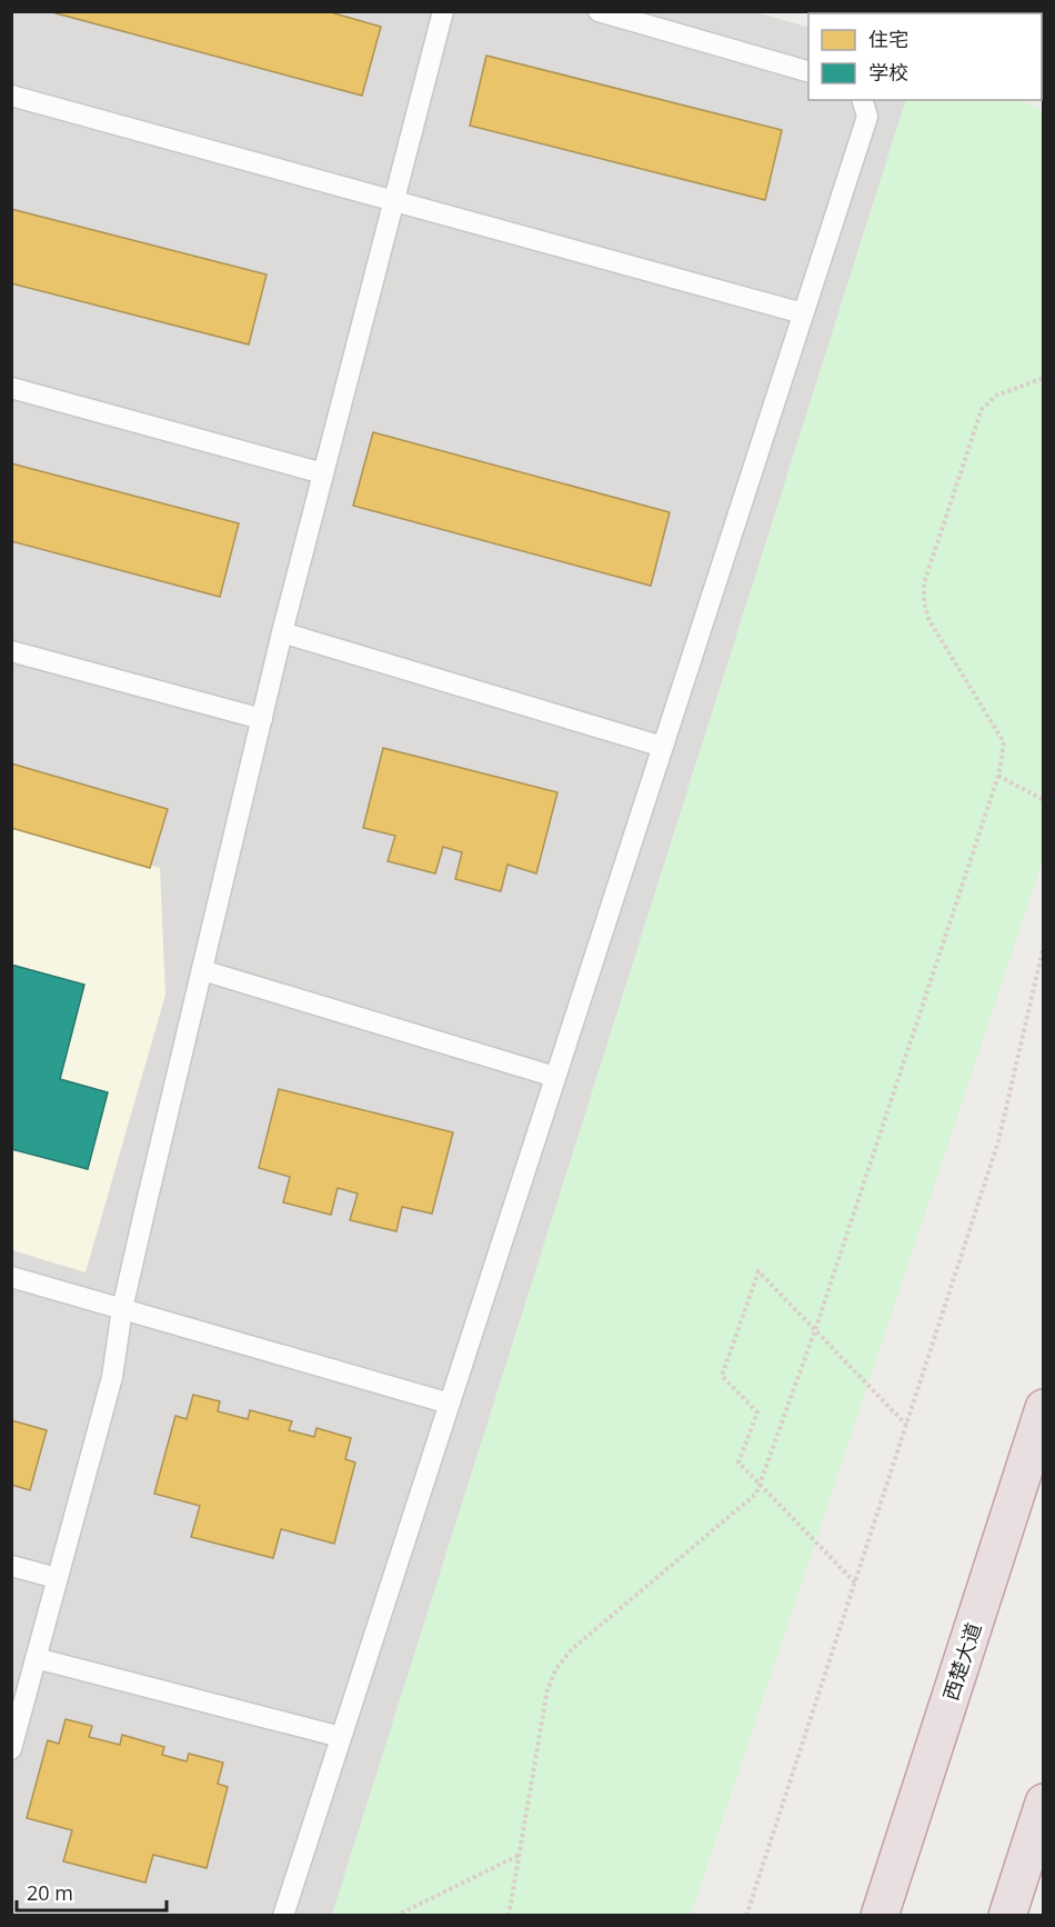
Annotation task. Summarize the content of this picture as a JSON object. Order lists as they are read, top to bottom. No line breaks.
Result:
{"streets":{"highway":["西楚大道"]},"legend":["住宅","学校"],"scale_bar":"20 m"}
